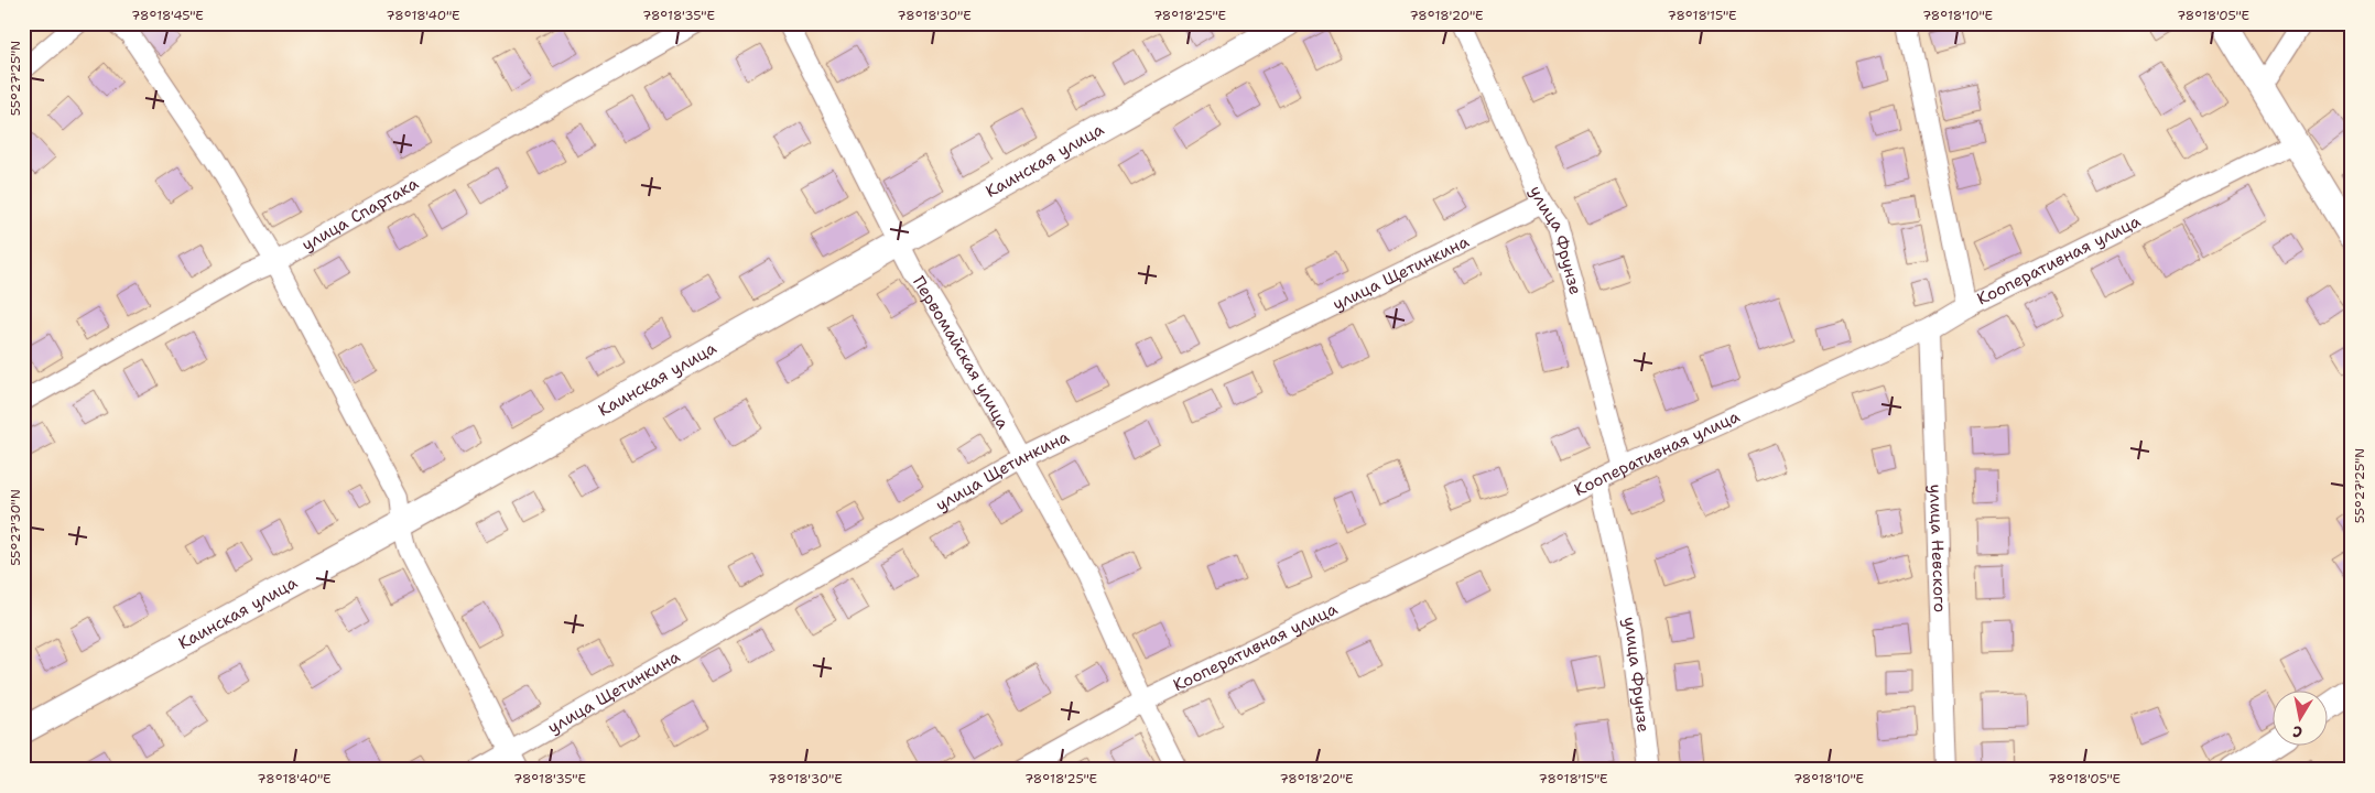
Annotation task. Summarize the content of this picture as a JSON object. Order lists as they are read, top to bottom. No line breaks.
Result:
{"streets":{"main road":["Каинская улица"],"street":["улица Спартака","улица Фрунзе","Кооперативная улица","улица Щетинкина","Первомайская улица","улица Невского"]},"crossings":[["Каинская улица","Первомайская улица"],["улица Фрунзе","Кооперативная улица"],["улица Фрунзе","улица Щетинкина"],["Кооперативная улица","Первомайская улица"],["Кооперативная улица","улица Невского"],["улица Щетинкина","Первомайская улица"]],"north":"bottom","coordinates":["78°18'45\"E","78°18'40\"E","78°18'35\"E","78°18'30\"E","78°18'25\"E","78°18'20\"E","78°18'15\"E","78°18'10\"E","78°18'05\"E","55°27'25\"N","55°27'30\"N"]}
